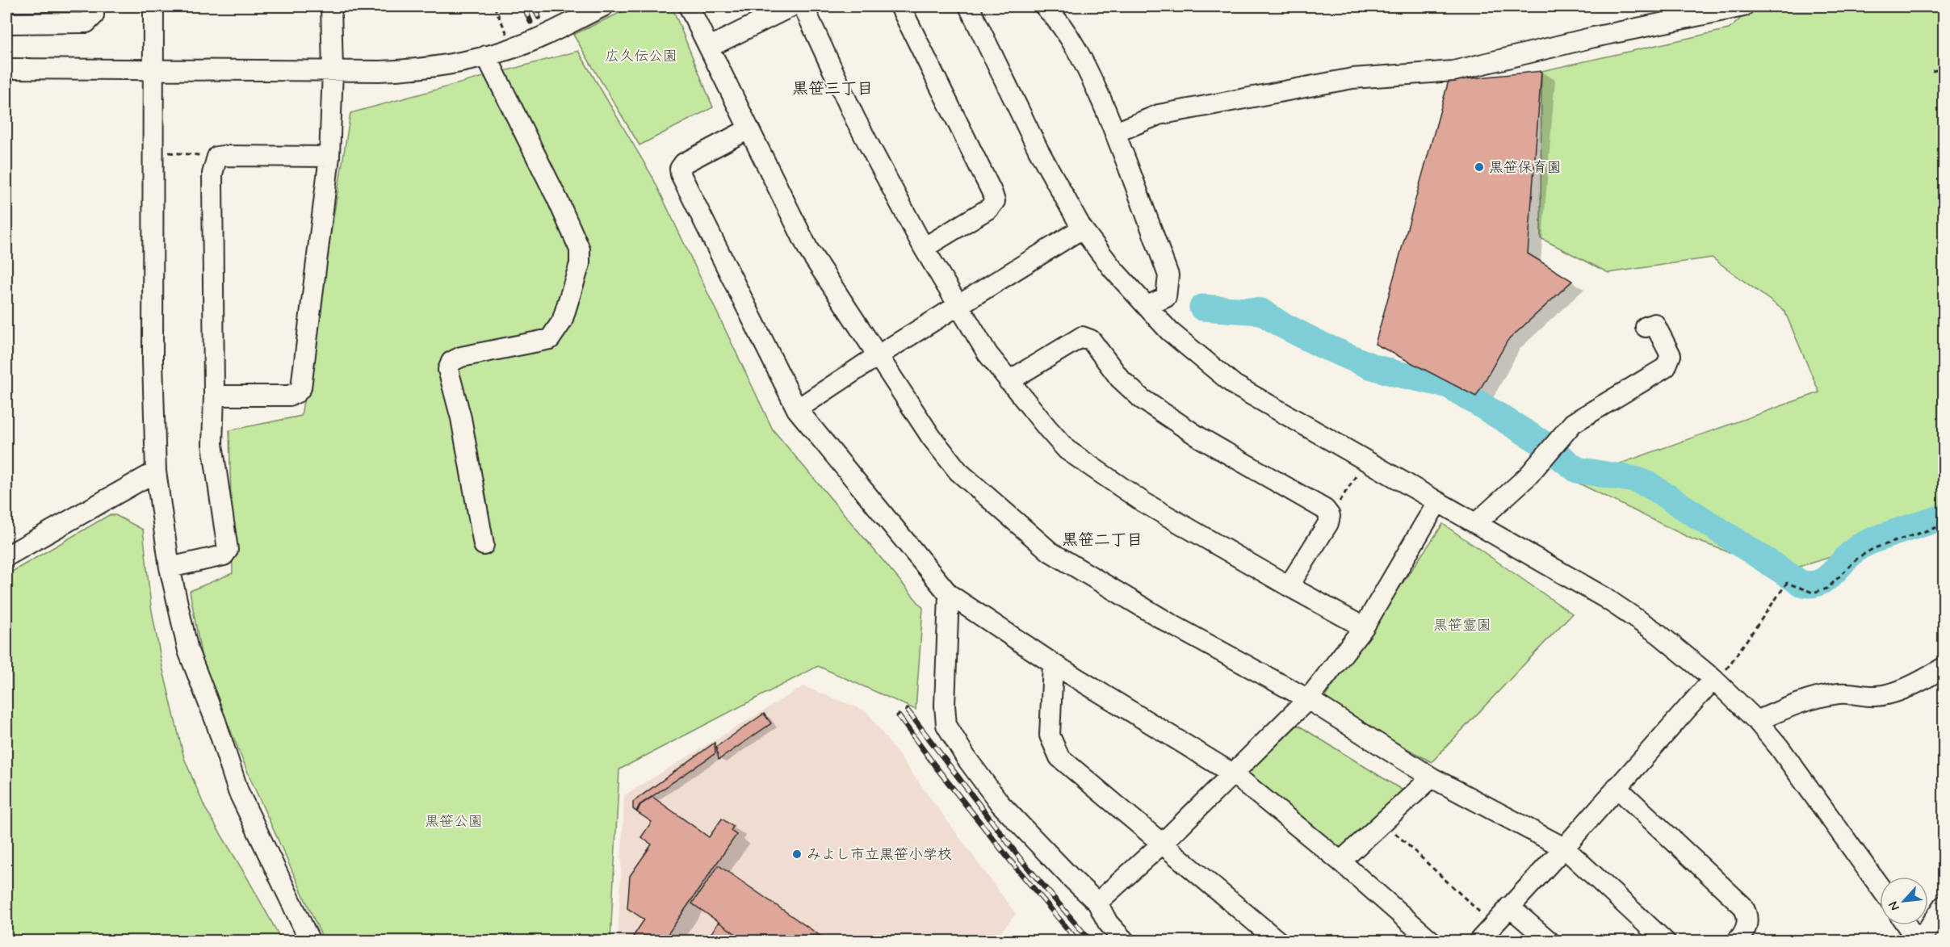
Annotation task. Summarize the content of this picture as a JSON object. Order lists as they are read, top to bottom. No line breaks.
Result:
{"districts":["黒笹三丁目","黒笹二丁目"],"parks":["広久伝公園","黒笹霊園","黒笹公園"],"places":["黒笹保育園","みよし市立黒笹小学校"],"north":"bottom left"}
